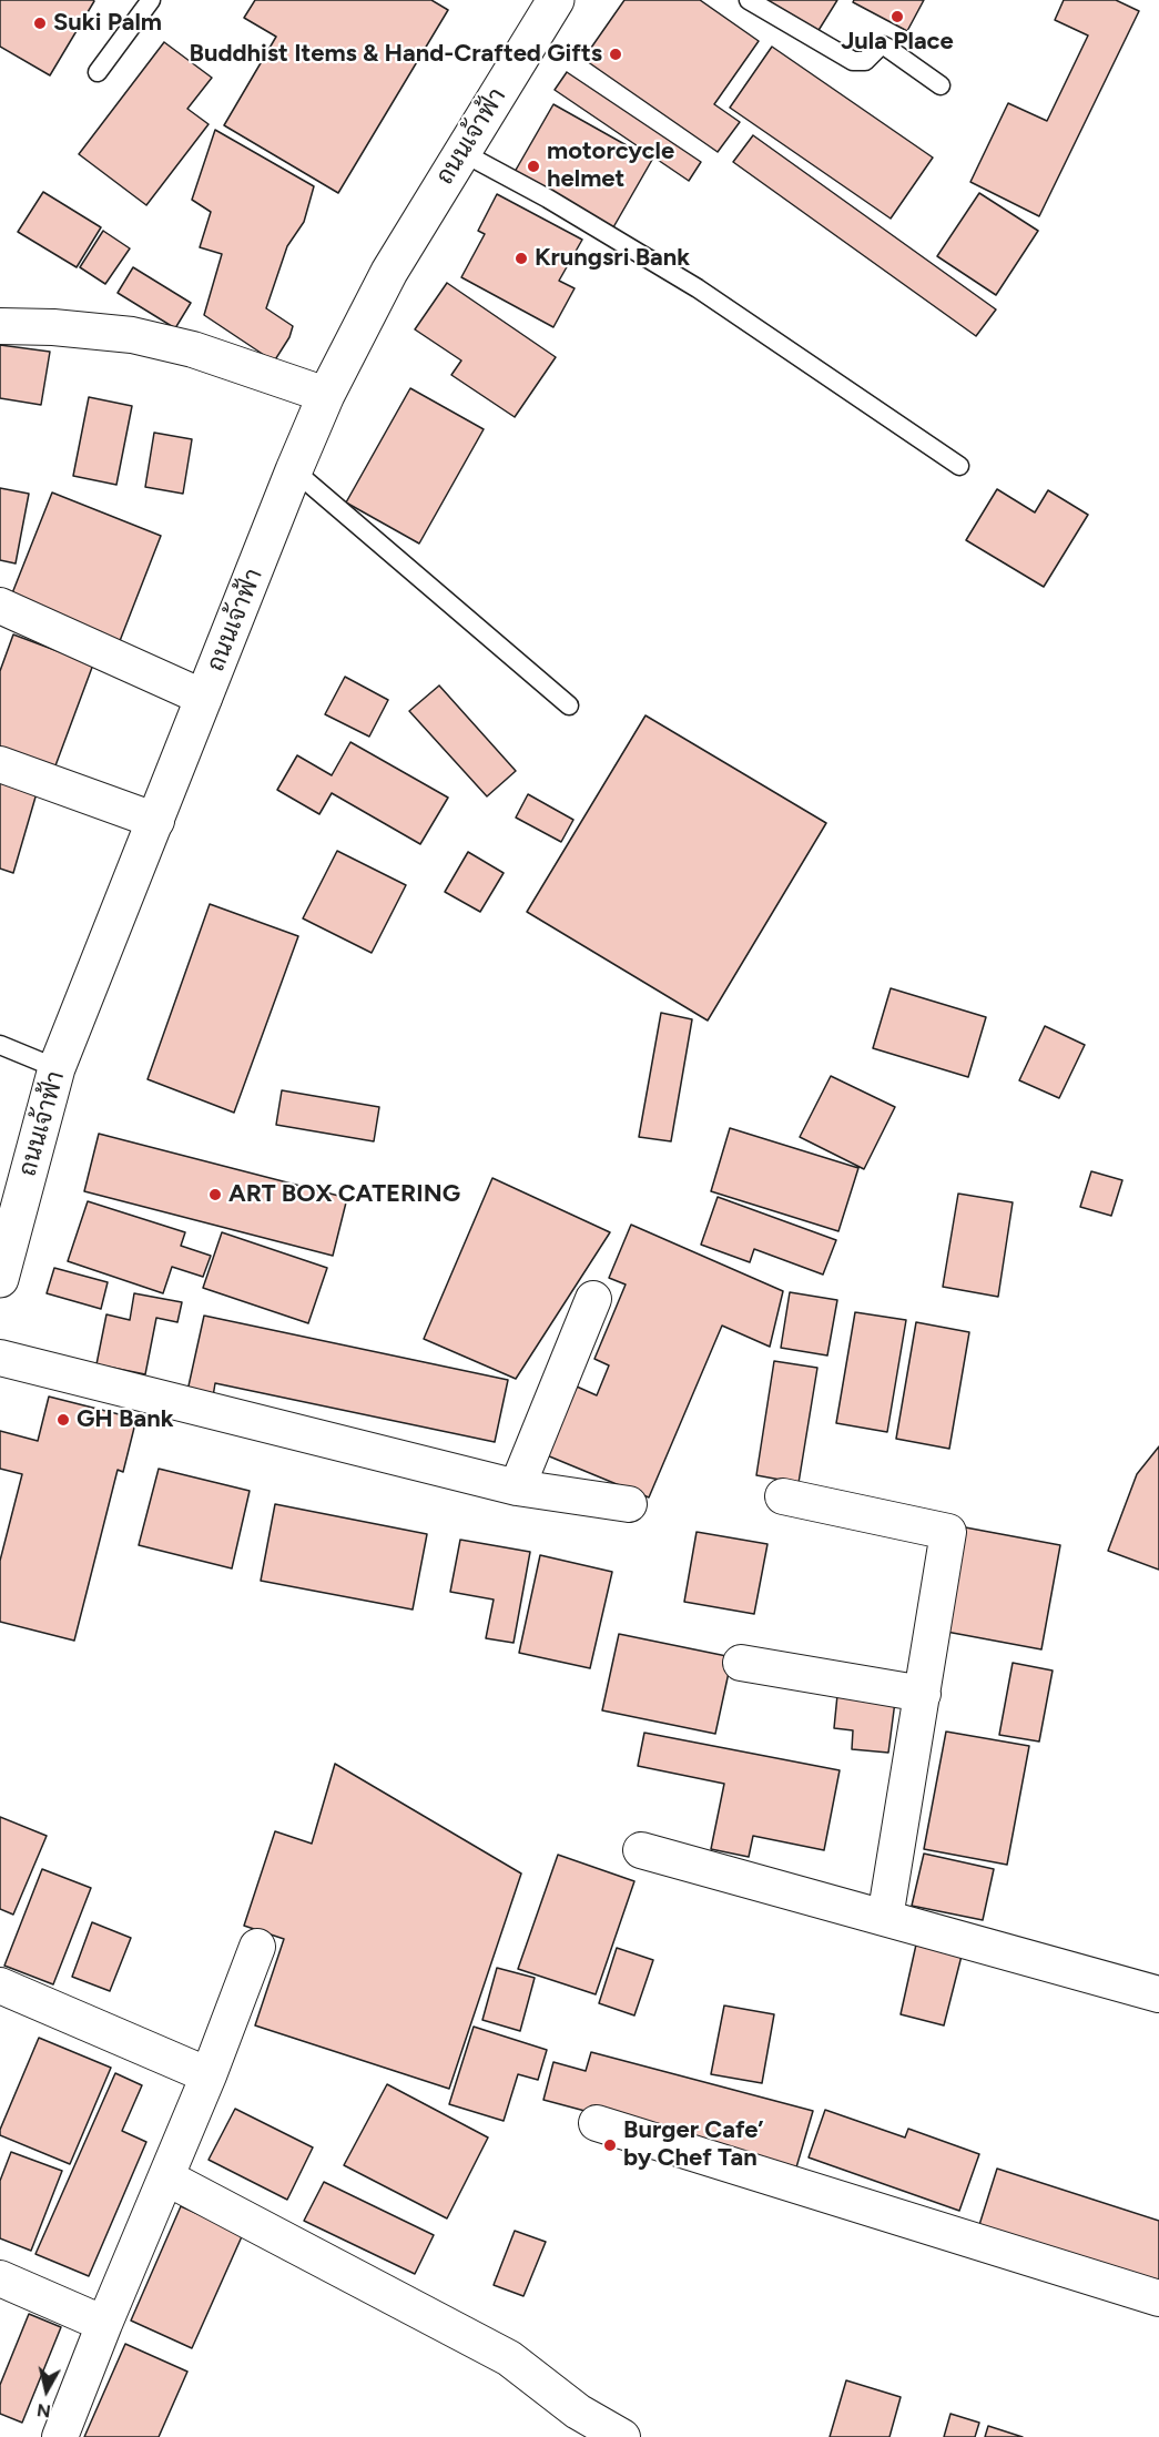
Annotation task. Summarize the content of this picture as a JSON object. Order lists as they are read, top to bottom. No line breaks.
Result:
{"streets":{"main road":["ถนนเจ้าฟ้า"]},"places":["Jula Place","Suki Palm","Buddhist Items & Hand-Crafted Gifts","motorcycle helmet","Krungsri Bank","ART BOX CATERING","GH Bank","Burger Cafe’ by Chef Tan"],"north":"bottom"}
